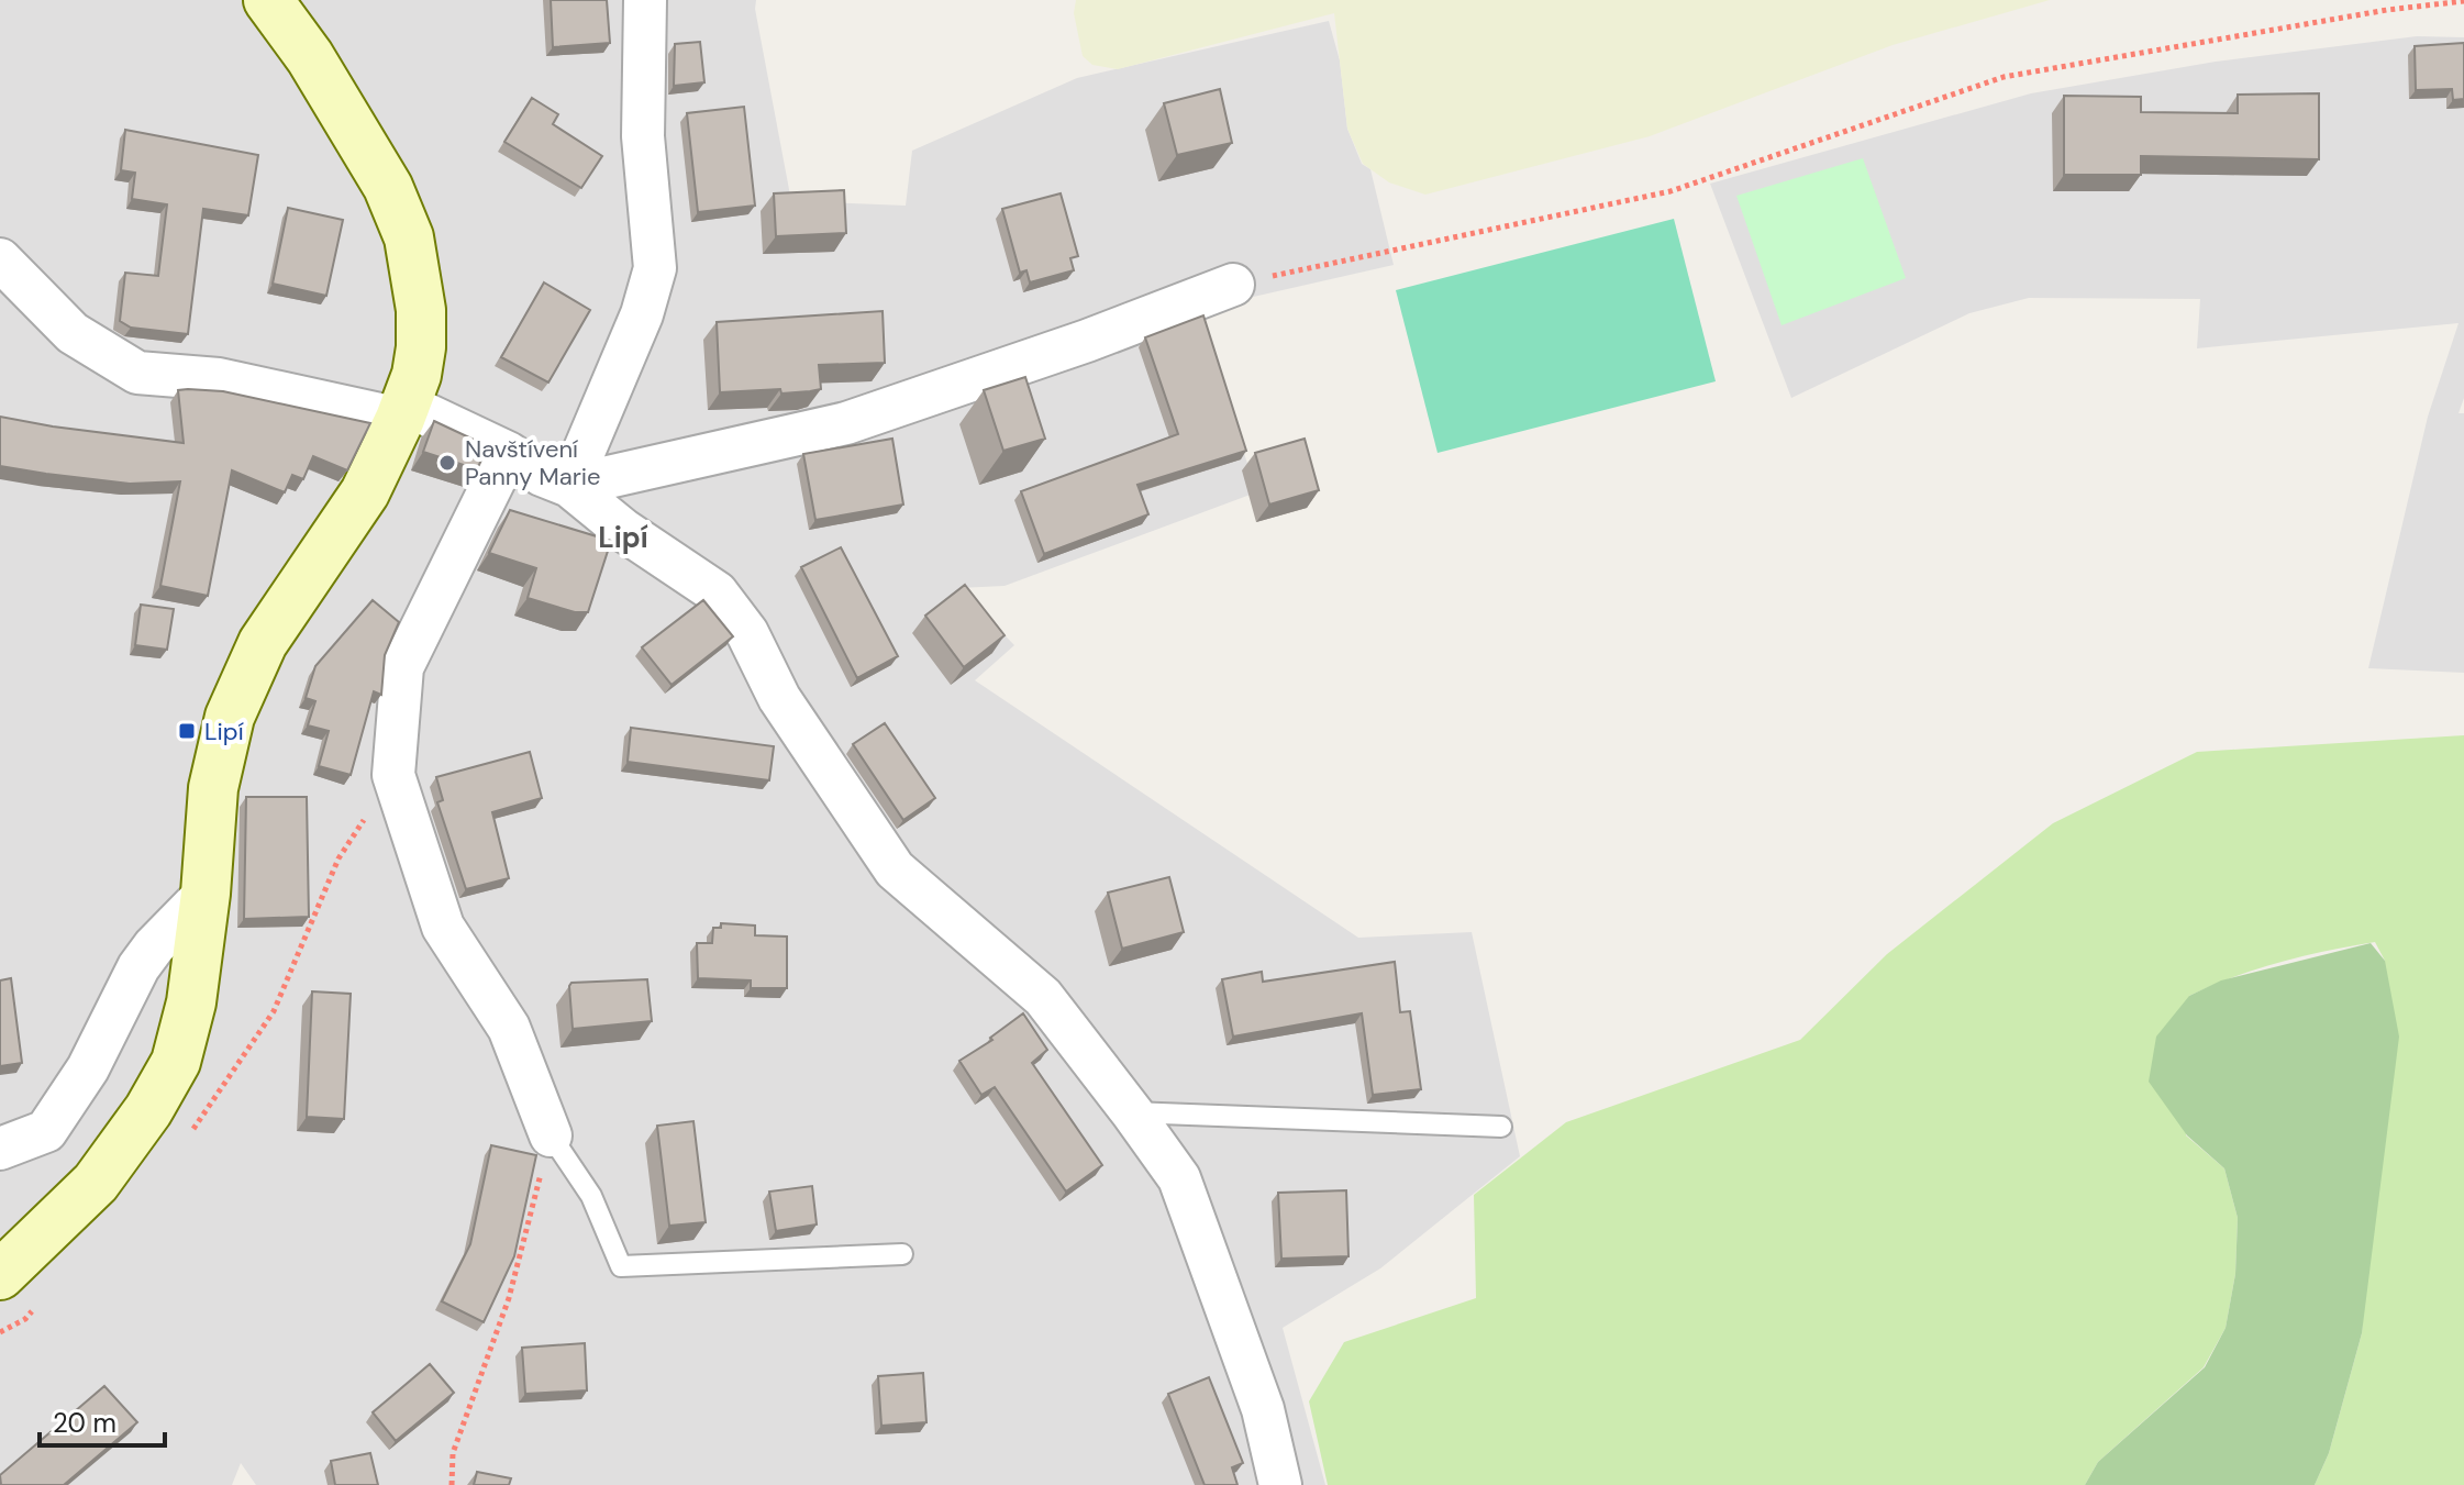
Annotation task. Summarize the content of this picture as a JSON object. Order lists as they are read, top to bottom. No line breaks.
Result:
{"districts":["Lipí"],"places":{"other":["Navštívení Panny Marie"],"transit":["Lipí"]},"scale_bar":"20 m"}
